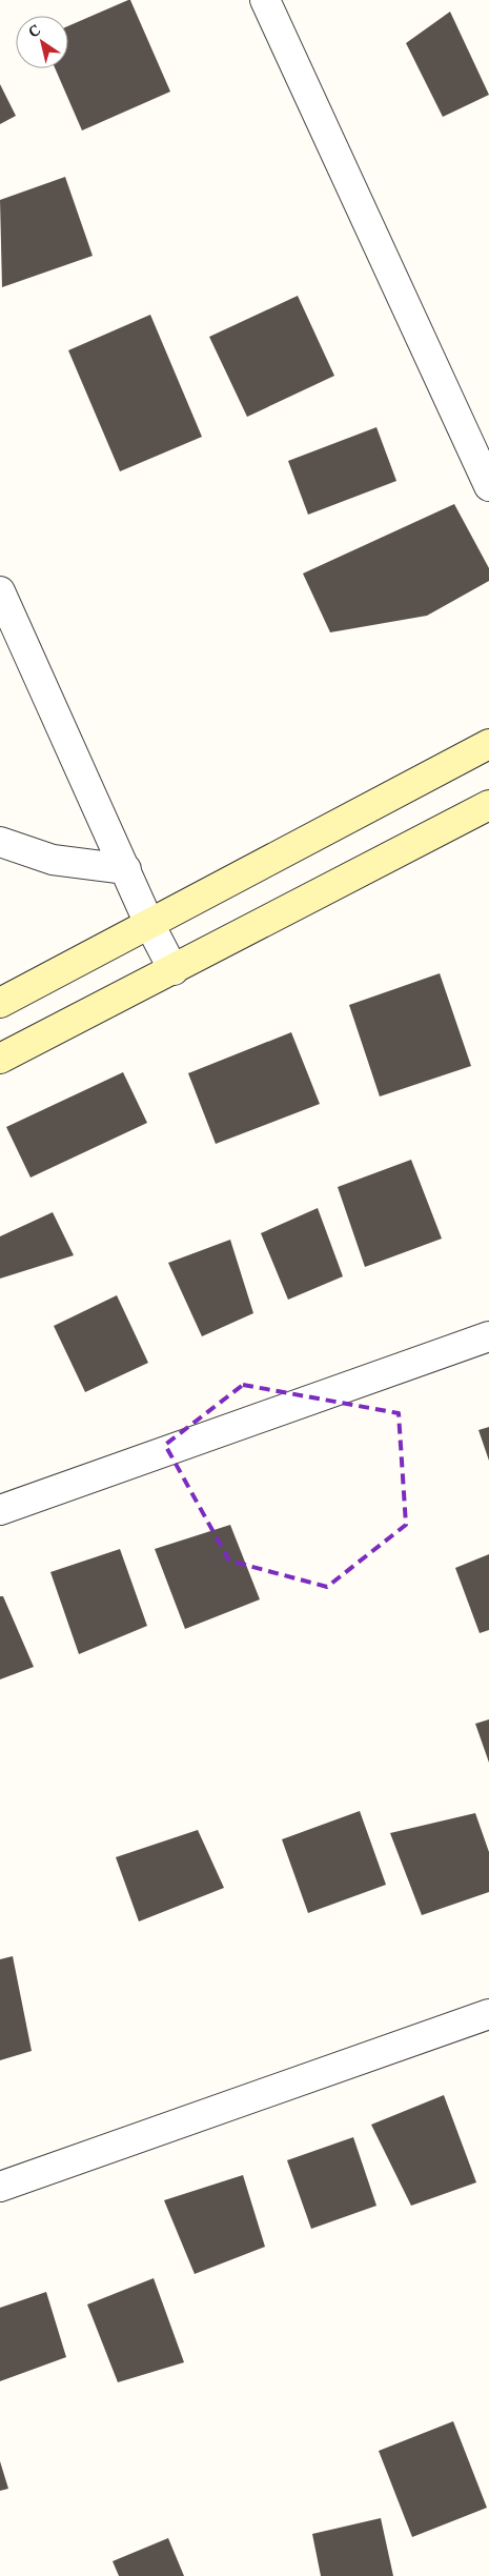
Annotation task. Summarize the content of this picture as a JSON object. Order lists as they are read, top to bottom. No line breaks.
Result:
{"north":"top left"}
